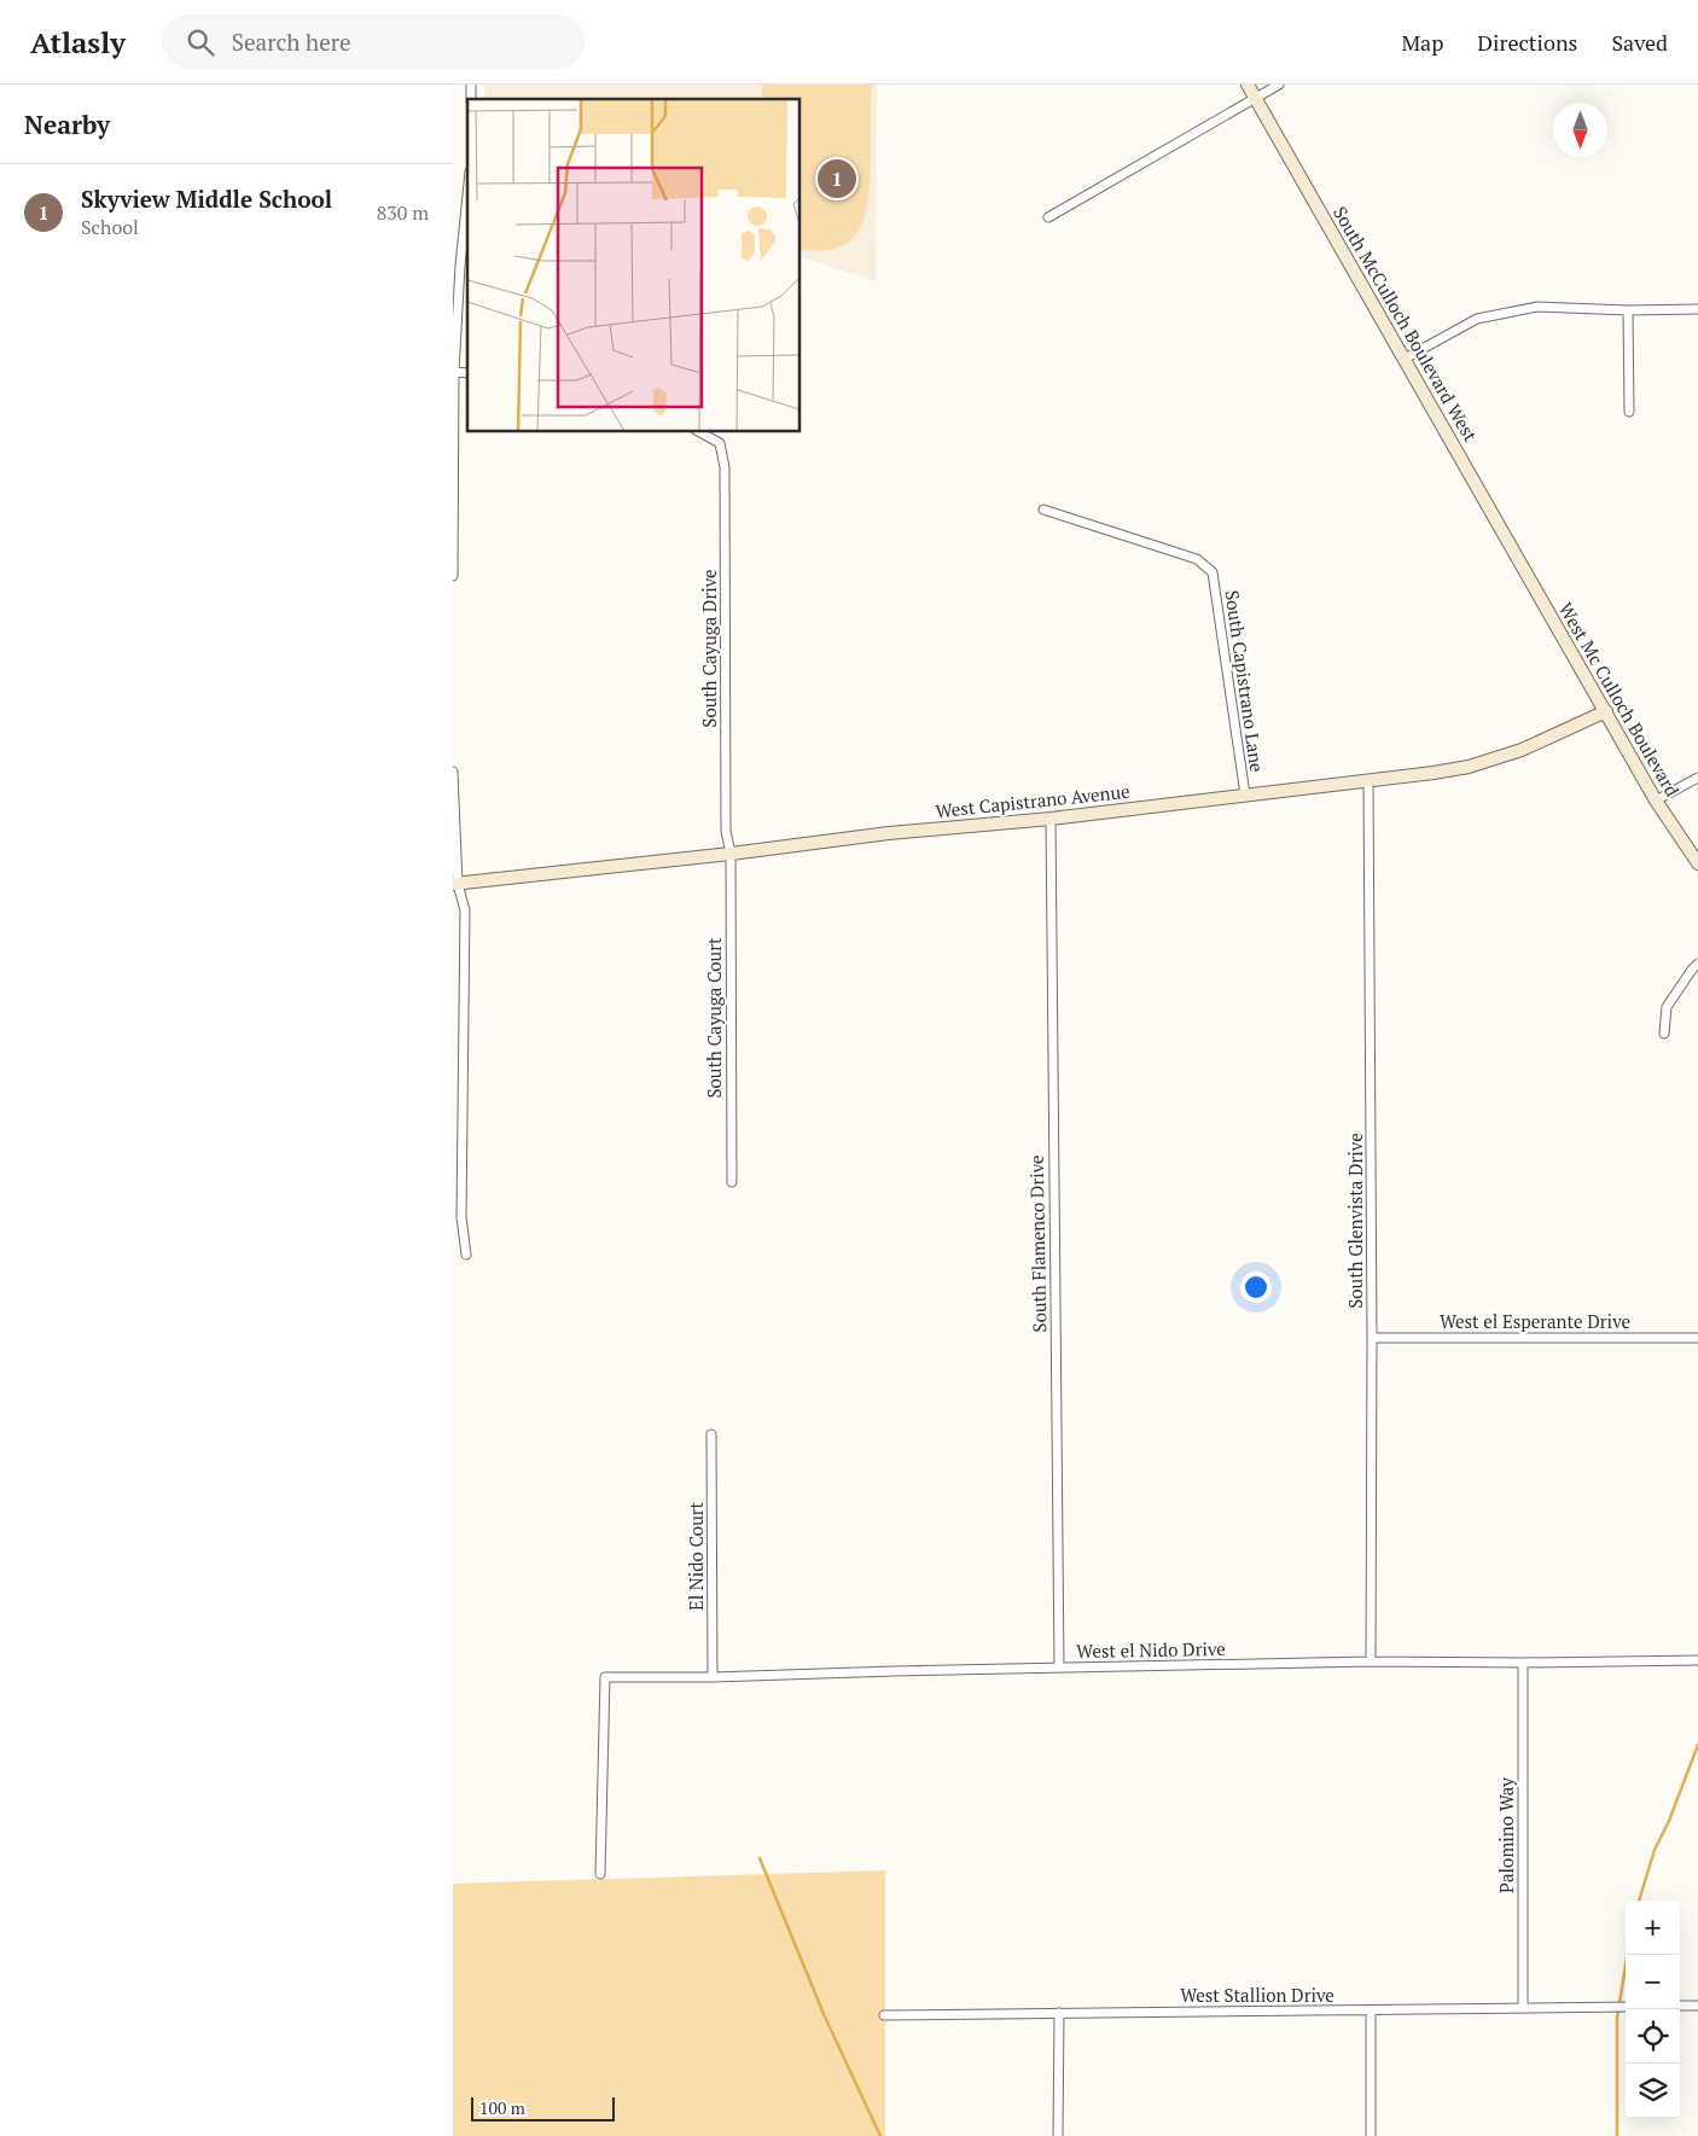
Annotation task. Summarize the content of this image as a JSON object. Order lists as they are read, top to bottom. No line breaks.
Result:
{"streets":{"street":["South McCulloch Boulevard West","South Cayuga Drive","South Capistrano Lane","West Mc Culloch Boulevard","West Capistrano Avenue","South Cayuga Court","South Glenvista Drive","South Flamenco Drive","West el Esperante Drive","El Nido Court","West el Nido Drive","Palomino Way","West Stallion Drive"]},"crossings":[["South McCulloch Boulevard West","West Mc Culloch Boulevard"],["South Cayuga Drive","West Capistrano Avenue"],["South Cayuga Drive","South Cayuga Court"],["South Capistrano Lane","West Capistrano Avenue"],["West Mc Culloch Boulevard","West Capistrano Avenue"],["West Capistrano Avenue","South Cayuga Court"],["West Capistrano Avenue","South Glenvista Drive"],["West Capistrano Avenue","South Flamenco Drive"],["South Glenvista Drive","West el Esperante Drive"],["South Glenvista Drive","West el Nido Drive"],["South Flamenco Drive","West el Nido Drive"],["El Nido Court","West el Nido Drive"],["West el Nido Drive","Palomino Way"],["Palomino Way","West Stallion Drive"]],"scale_bar":"100 m","north":"bottom","page":{"header":"Atlasly","search":"Search here","nav":["Map","Directions","Saved"],"heading":"Nearby","pins":"1","list":[{"mark":"1","name":"Skyview Middle School","note":"School","value":"830 m"}],"map_buttons":["+","−"],"scale":"100 m"}}
